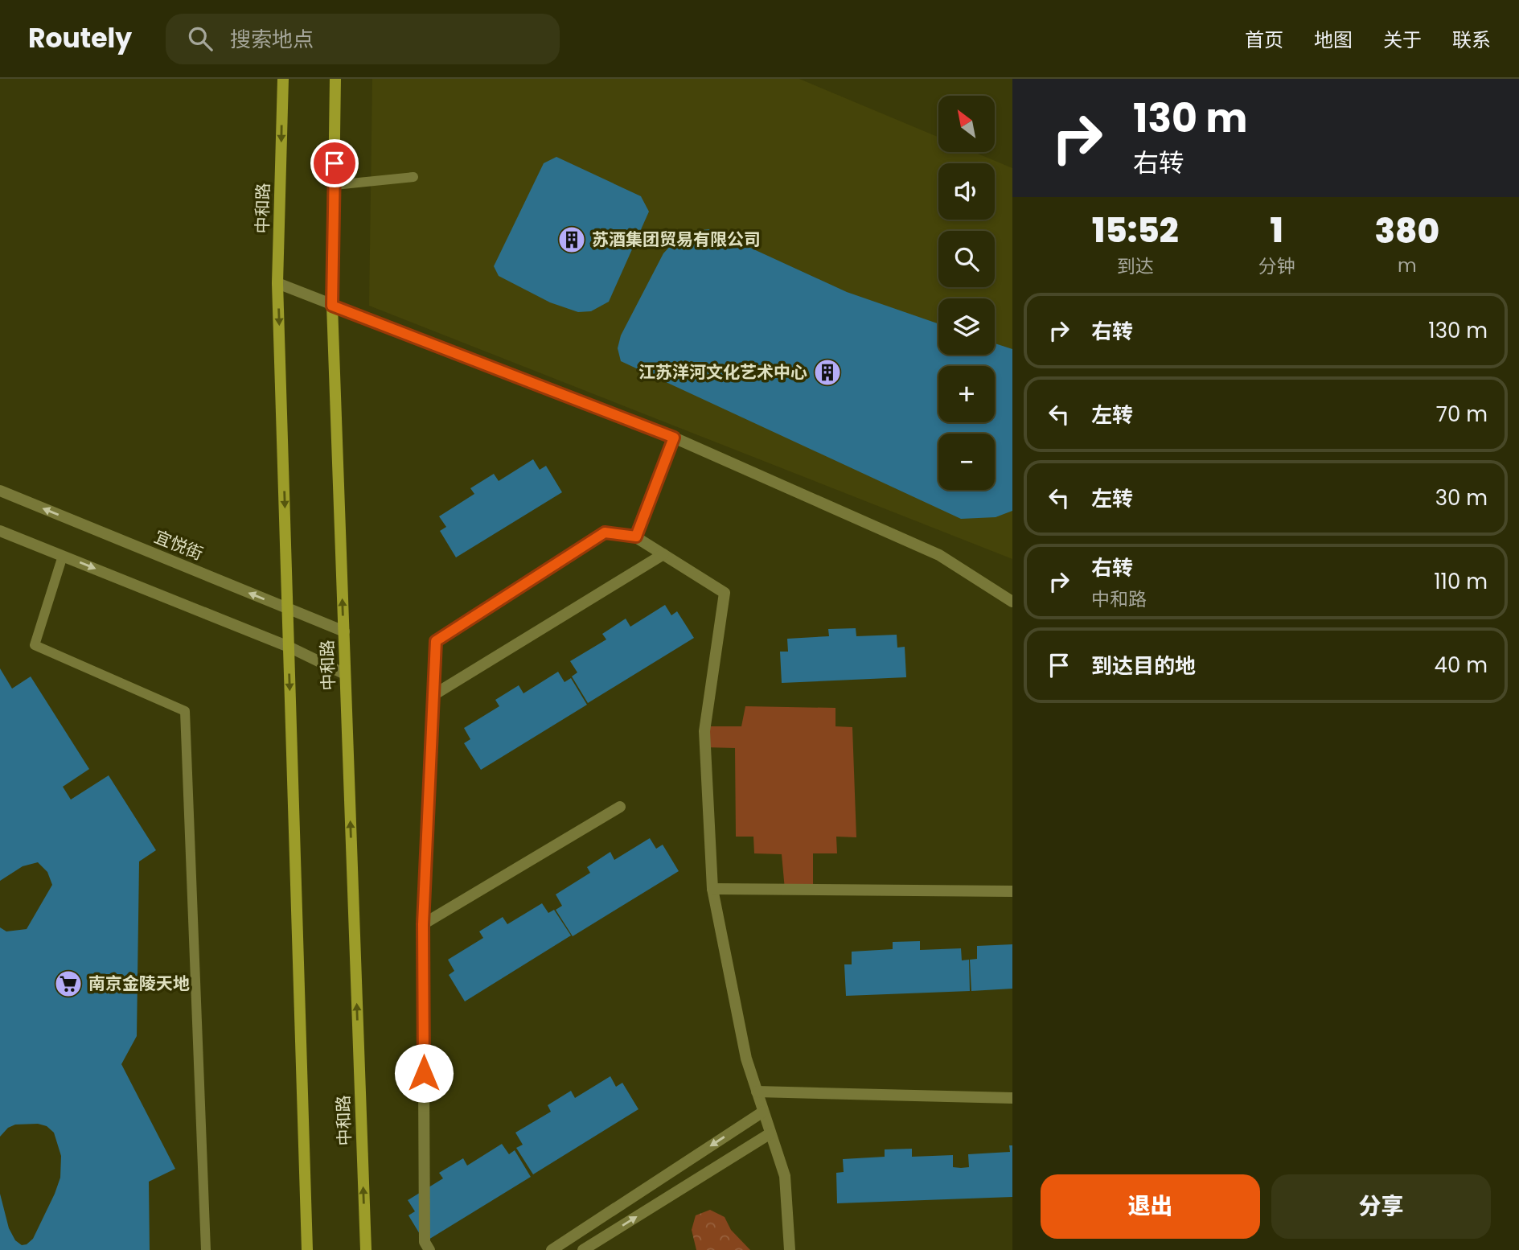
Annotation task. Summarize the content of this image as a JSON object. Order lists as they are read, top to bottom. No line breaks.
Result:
{"streets":{"main road":["中和路"],"street":["宜悦街"]},"crossings":[["中和路","宜悦街"]],"places":{"building":["苏酒集团贸易有限公司","江苏洋河文化艺术中心"],"supermarket":["南京金陵天地"]},"north":"top left","page":{"header":"Routely","search":"搜索地点","nav":["首页","地图","关于","联系"],"turn":["130 m","右转"],"map_buttons":["+","−"],"eta":["15:52","到达","1","分钟","380","m"],"list":[{"name":"右转","value":"130 m"},{"name":"左转","value":"70 m"},{"name":"左转","value":"30 m"},{"name":"右转","note":"中和路","value":"110 m"},{"name":"到达目的地","value":"40 m"}],"buttons":["退出","分享"]}}
